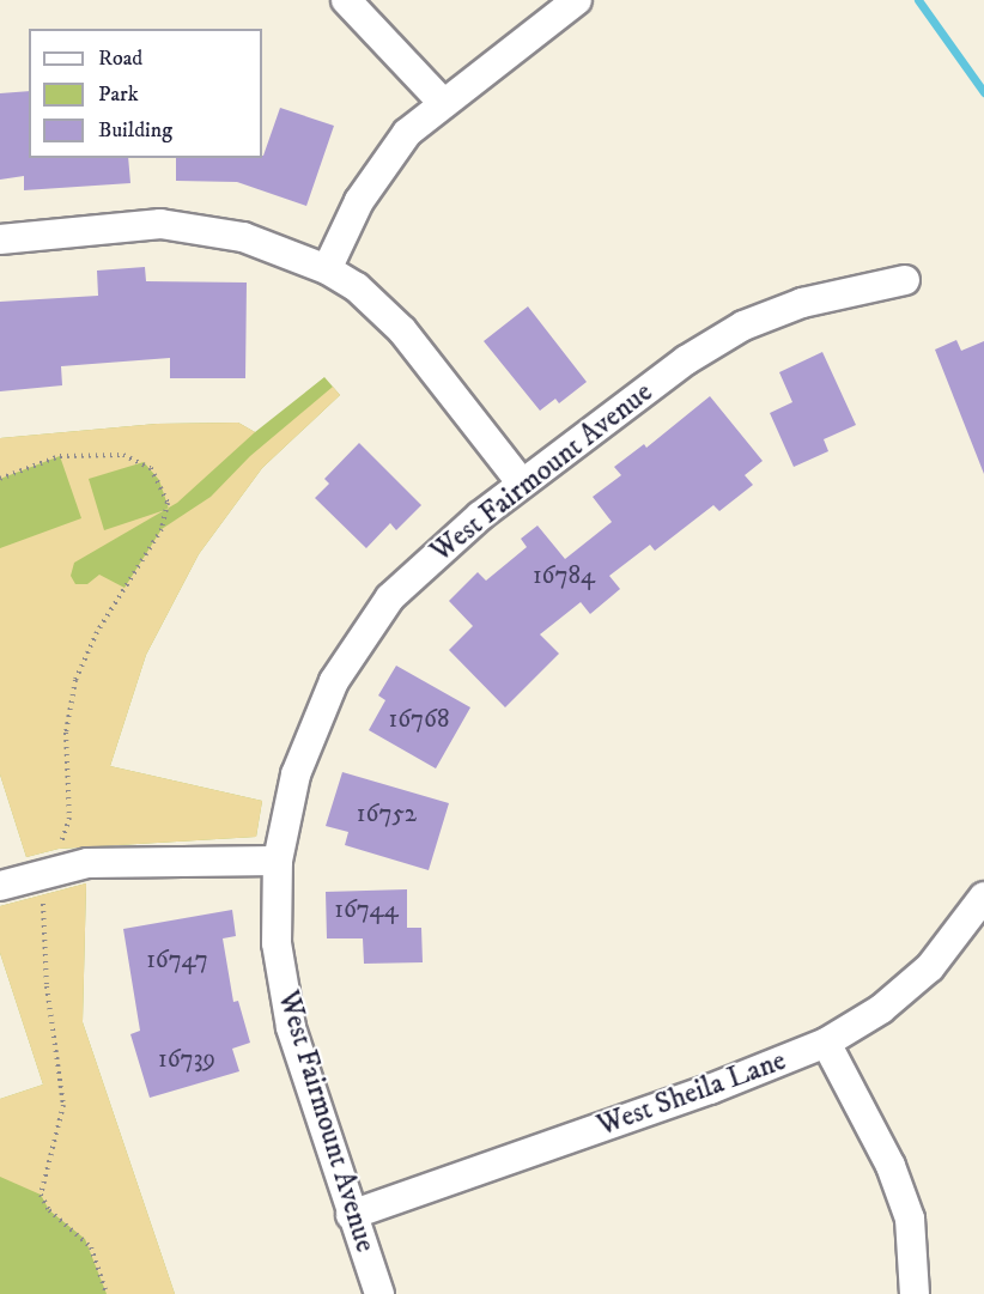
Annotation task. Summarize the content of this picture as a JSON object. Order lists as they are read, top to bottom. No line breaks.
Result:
{"streets":{"street":["West Fairmount Avenue","West Sheila Lane"]},"crossings":[["West Fairmount Avenue","West Sheila Lane"]],"house_numbers":["16784","16768","16752","16744","16747","16739"],"legend":["Road","Park","Building"]}
